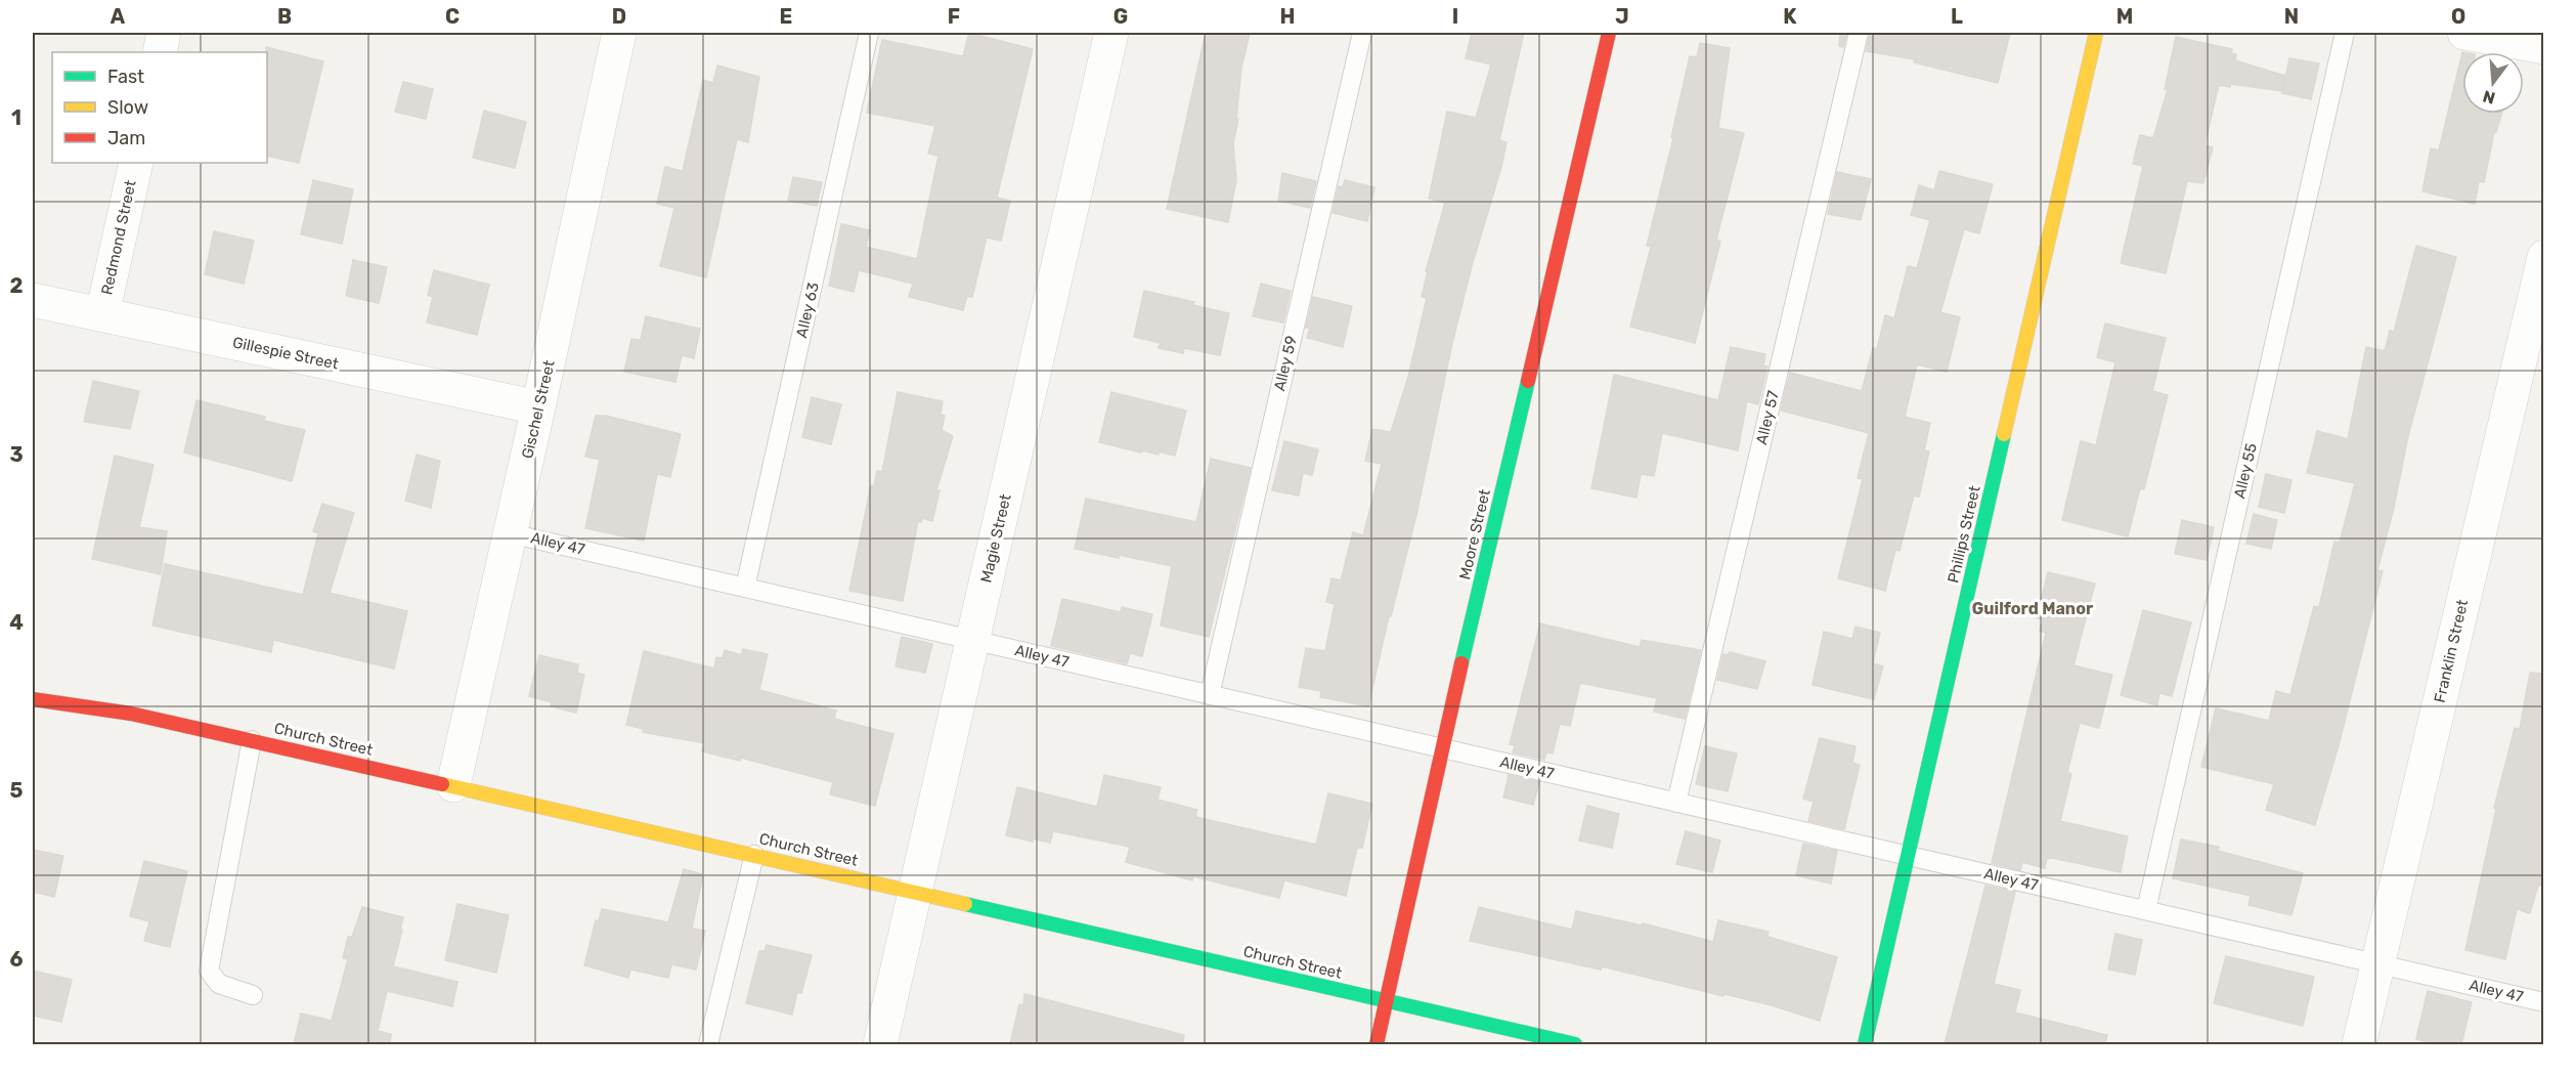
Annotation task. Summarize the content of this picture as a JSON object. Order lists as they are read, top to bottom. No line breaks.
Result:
{"streets":{"street":["Redmond Street","Gillespie Street","Gischel Street","Moore Street","Phillips Street","Magie Street","Franklin Street","Church Street"],"lane":["Alley 63","Alley 59","Alley 57","Alley 55","Alley 47"]},"crossings":[["Redmond Street","Gillespie Street"],["Alley 63","Alley 47"],["Gillespie Street","Gischel Street"],["Alley 59","Alley 47"],["Gischel Street","Alley 47"],["Gischel Street","Church Street"],["Alley 57","Alley 47"],["Alley 55","Alley 47"],["Moore Street","Alley 47"],["Moore Street","Church Street"],["Phillips Street","Alley 47"],["Magie Street","Alley 47"],["Magie Street","Church Street"],["Alley 47","Franklin Street"]],"districts":["Guilford Manor"],"legend":["Fast","Slow","Jam"],"north":"bottom","grid":{"columns":["A","B","C","D","E","F","G","H","I","J","K","L","M","N","O"],"rows":["1","2","3","4","5","6"]}}
